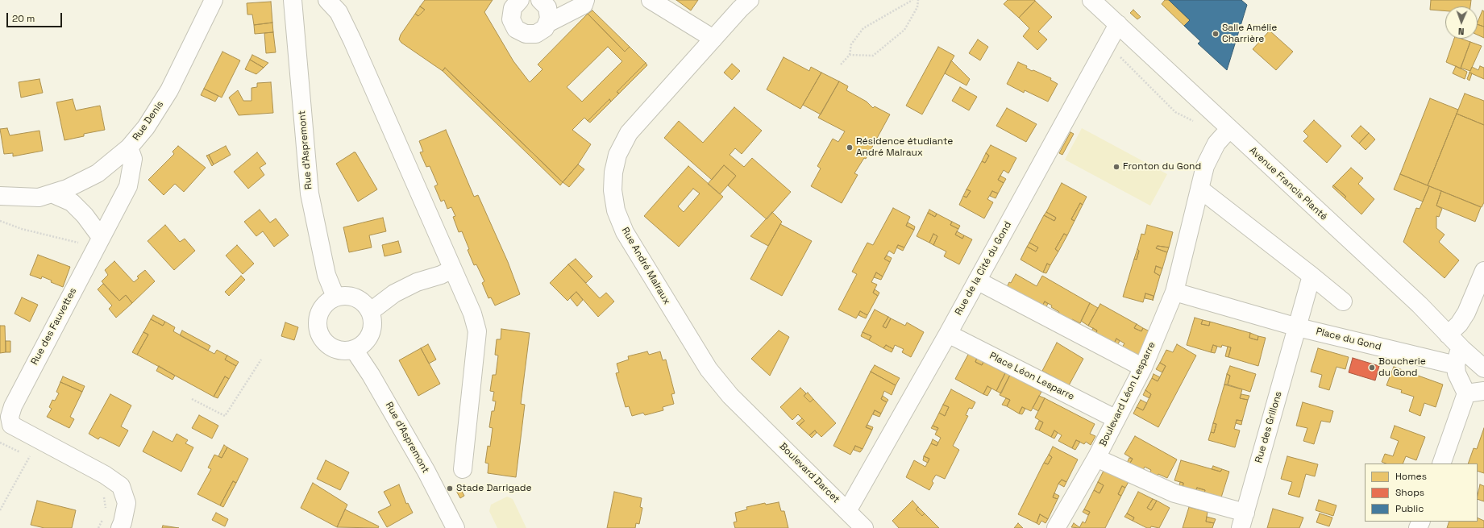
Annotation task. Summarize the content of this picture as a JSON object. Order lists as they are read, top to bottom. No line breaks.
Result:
{"streets":{"street":["Rue Denis","Rue d'Aspremont","Avenue Francis Planté","Rue André Malraux","Rue de la Cité du Gond","Rue des Fauvettes","Place du Gond","Place Léon Lesparre","Boulevard Léon Lesparre","Rue des Grillons","Boulevard Darcet"]},"crossings":[["Rue Denis","Rue des Fauvettes"],["Avenue Francis Planté","Rue de la Cité du Gond"],["Avenue Francis Planté","Boulevard Léon Lesparre"],["Rue André Malraux","Boulevard Darcet"],["Rue de la Cité du Gond","Place Léon Lesparre"],["Rue de la Cité du Gond","Boulevard Darcet"],["Place du Gond","Boulevard Léon Lesparre"],["Place du Gond","Rue des Grillons"],["Place Léon Lesparre","Boulevard Léon Lesparre"]],"places":["Salle Amélie Charrière","Résidence étudiante André Malraux","Fronton du Gond","Boucherie du Gond","Stade Darrigade"],"legend":["Homes","Shops","Public"],"scale_bar":"20 m","north":"bottom"}
